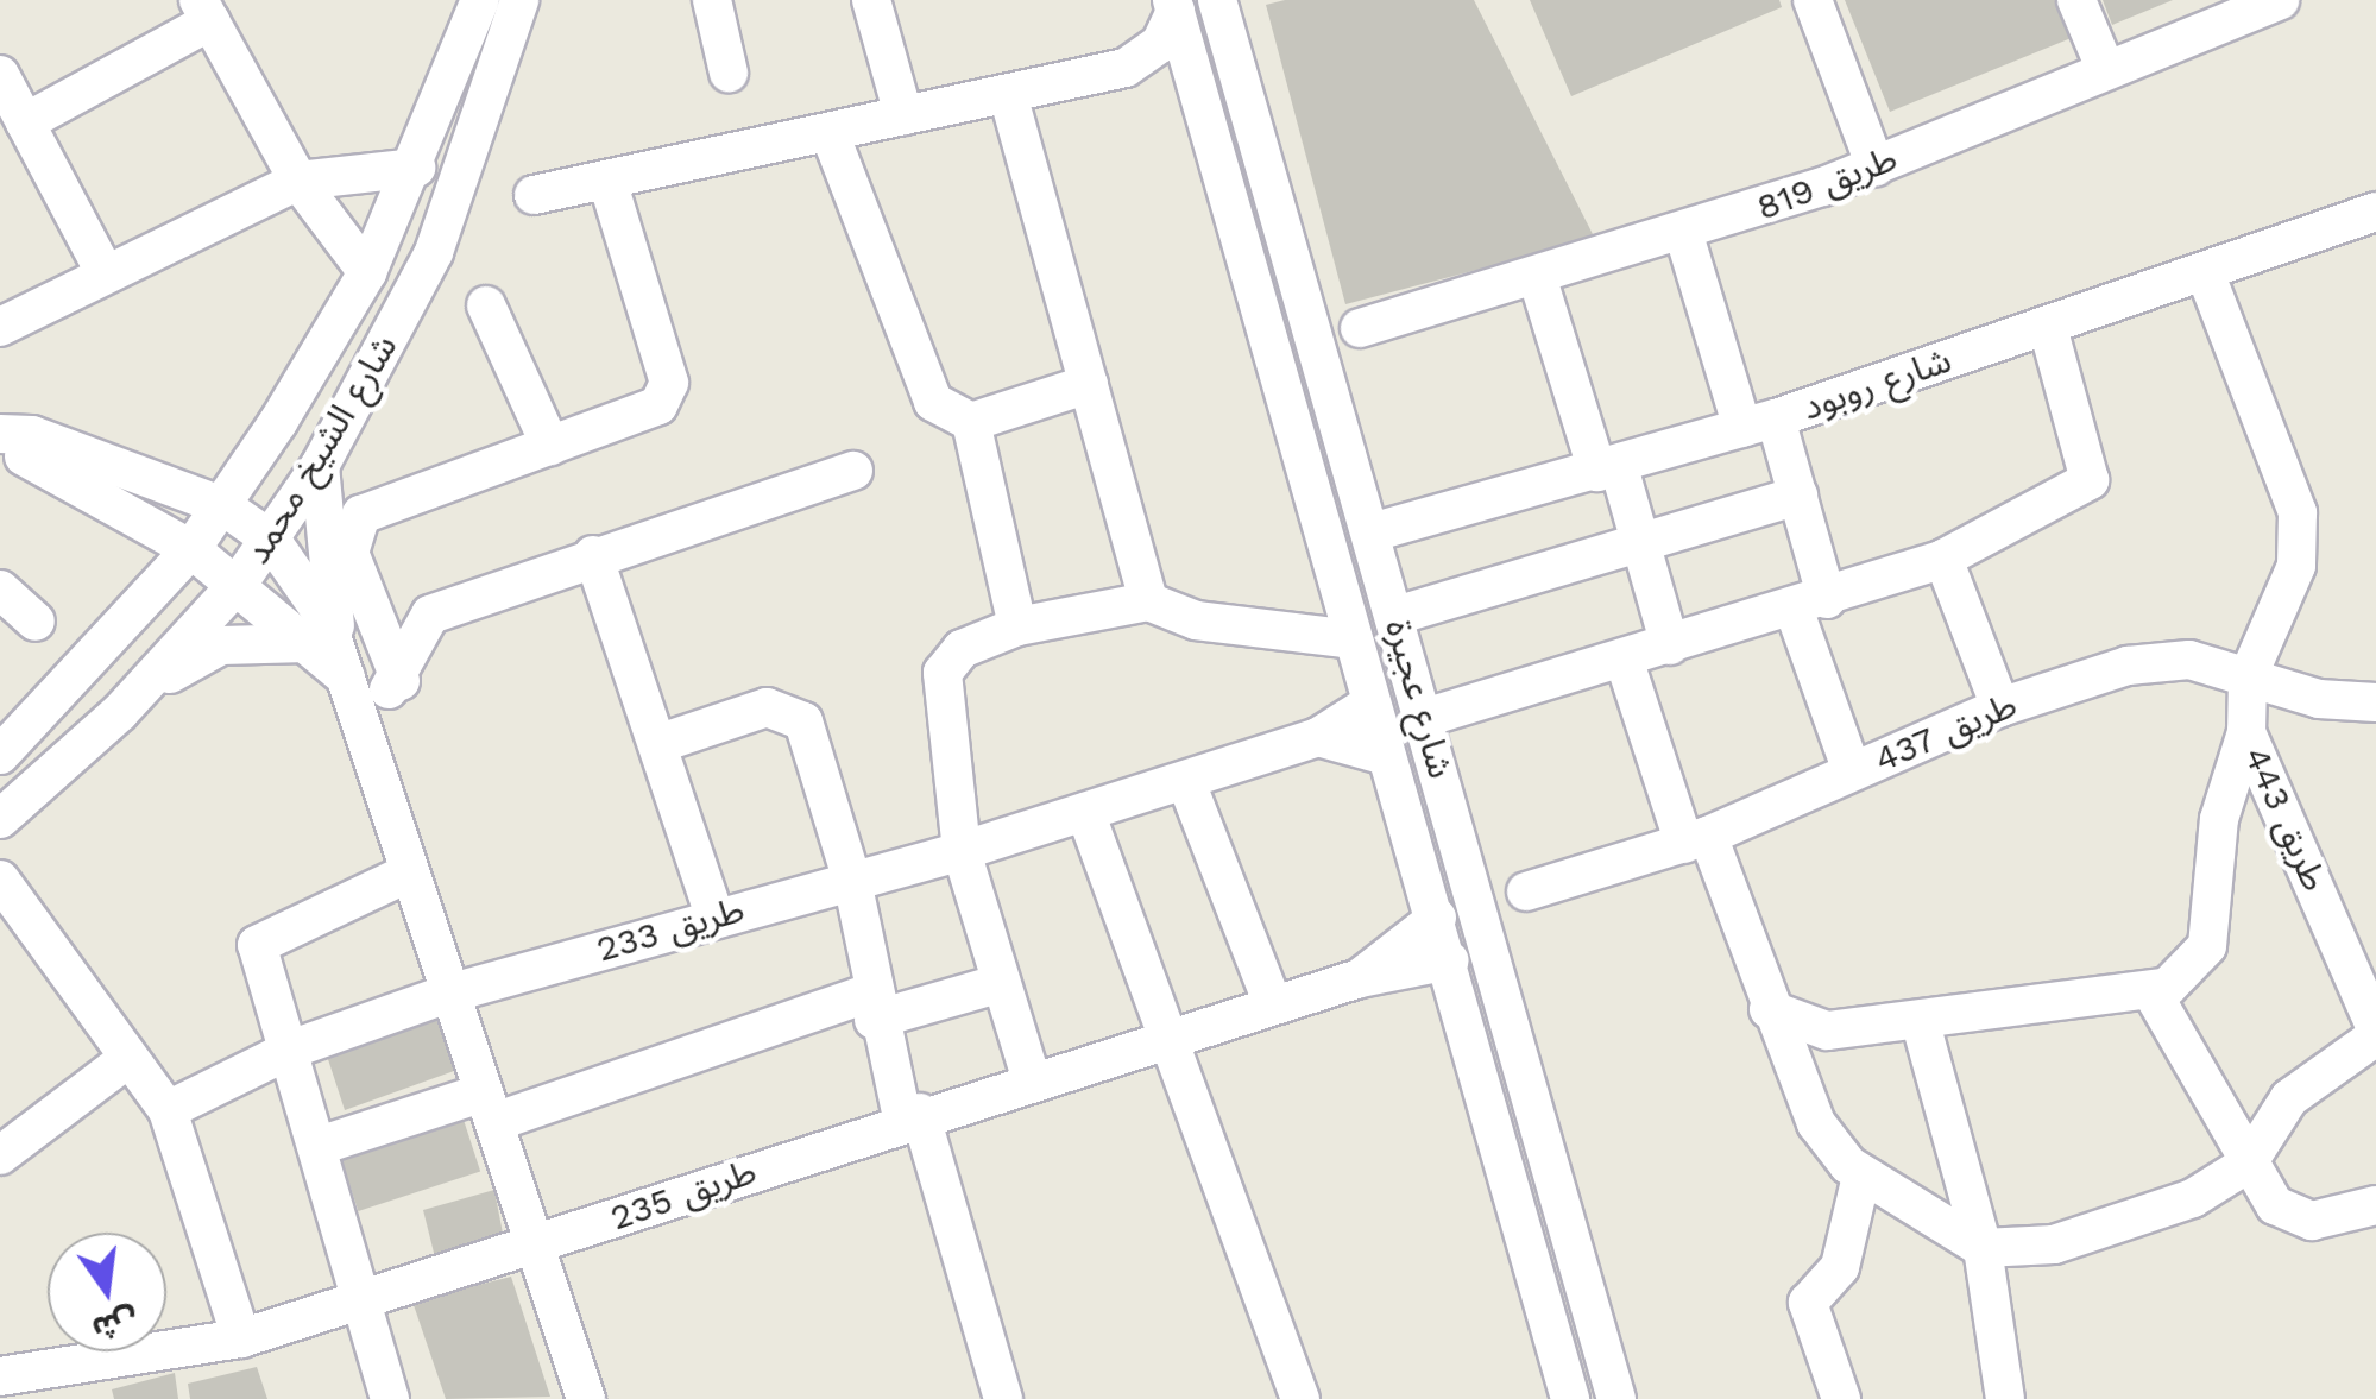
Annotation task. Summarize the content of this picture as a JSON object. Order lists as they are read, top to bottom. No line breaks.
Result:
{"streets":{"street":["طريق 819","شارع روبود","شارع الشيخ محمد","شارع عجيرة","طريق 437","طريق 443","طريق 233","طريق 235"]},"crossings":[["طريق 819","شارع عجيرة"],["شارع روبود","شارع عجيرة"],["شارع روبود","طريق 443"],["شارع عجيرة","طريق 437"],["شارع عجيرة","طريق 233"],["شارع عجيرة","طريق 235"],["طريق 437","طريق 443"]],"north":"bottom"}
